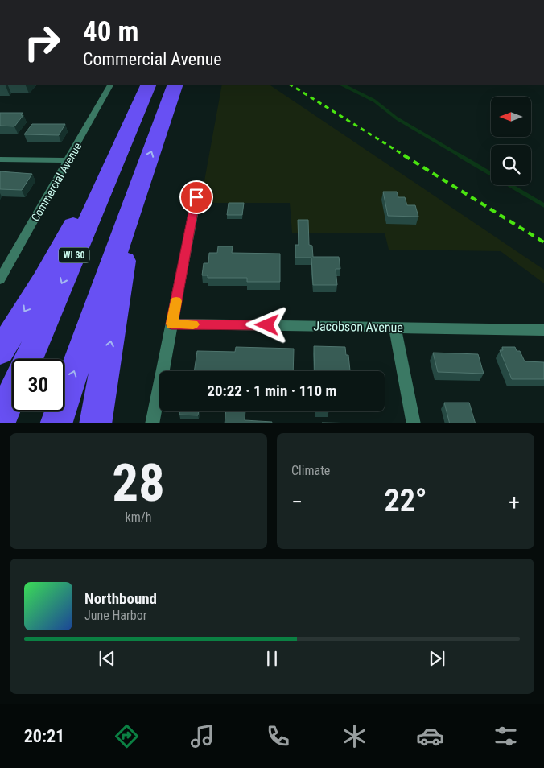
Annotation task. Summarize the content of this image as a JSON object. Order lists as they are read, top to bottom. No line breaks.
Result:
{"streets":{"highway":["WI 30"],"street":["Commercial Avenue","Jacobson Avenue"]},"north":"left","page":{"turn":["40 m","Commercial Avenue"],"limit":"30","trip":"20:22 · 1 min · 110 m","tile":[["28","km/h"],"Climate"],"heat":["−","22°","+"],"song":["Northbound","June Harbor"],"tabs":"20:21"}}
